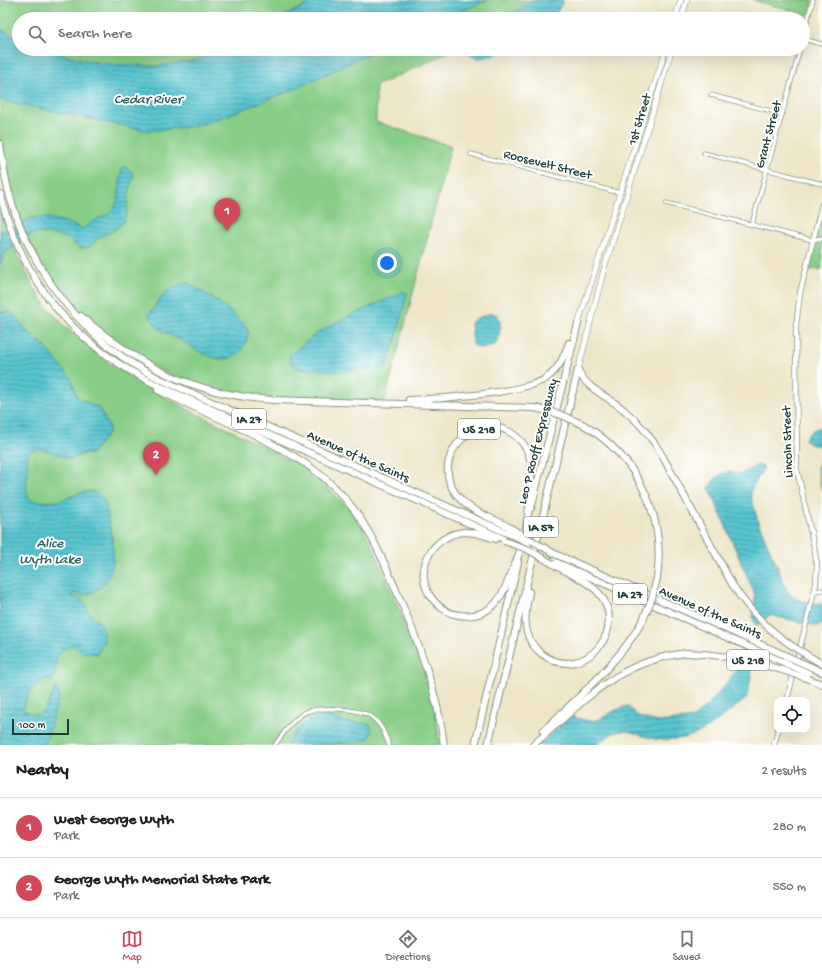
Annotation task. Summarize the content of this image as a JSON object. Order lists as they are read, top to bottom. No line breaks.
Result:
{"streets":{"highway":["IA 27","US 218","Leo P Rooff Expressway","Avenue of the Saints","IA 57"],"main road":["1st Street","Lincoln Street"],"street":["Grant Street","Roosevelt Street"]},"crossings":[["1st Street","Roosevelt Street"],["1st Street","Leo P Rooff Expressway"],["Roosevelt Street","Leo P Rooff Expressway"],["US 218","Leo P Rooff Expressway"],["US 218","Avenue of the Saints"]],"water":["Cedar River","Alice Wyth Lake"],"scale_bar":"100 m","page":{"search":"Search here","pins":["1","2"],"scale":"100 m","heading":["Nearby","2 results"],"list":[{"mark":"1","name":"West George Wyth","note":"Park","value":"280 m"},{"mark":"2","name":"George Wyth Memorial State Park","note":"Park","value":"550 m"}],"nav":["Map","Directions","Saved"]}}
